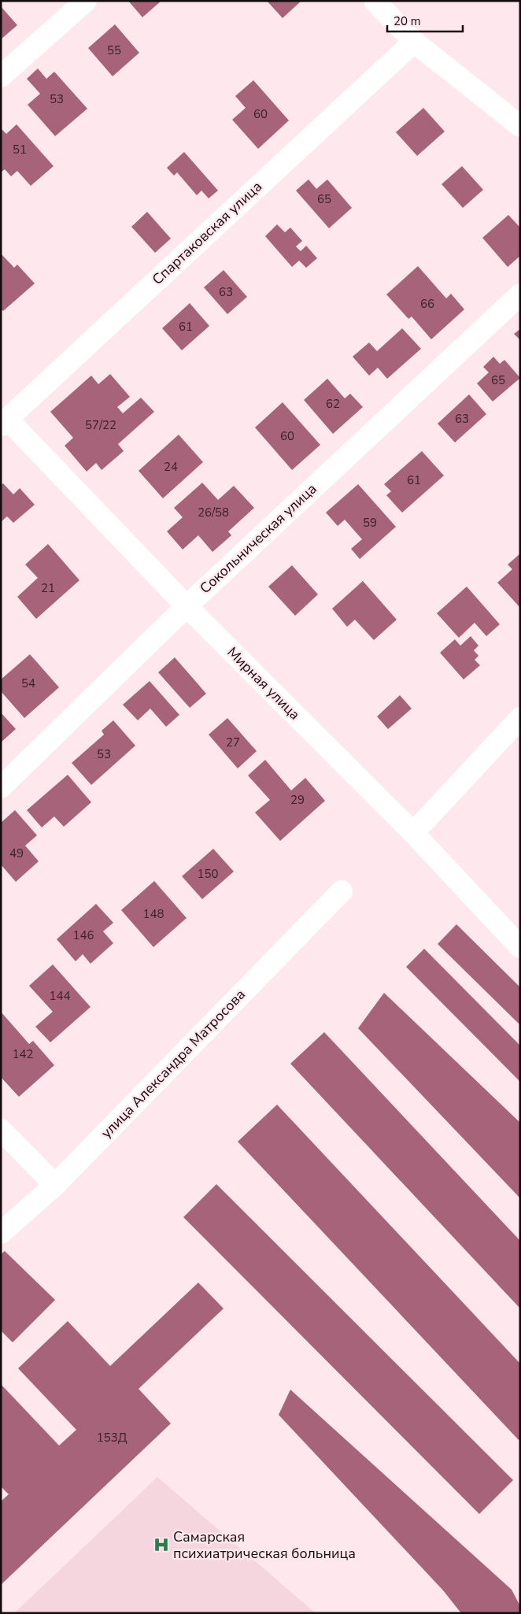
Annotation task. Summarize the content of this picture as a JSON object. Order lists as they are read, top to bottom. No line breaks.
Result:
{"streets":{"street":["Спартаковская улица","Сокольническая улица","Мирная улица","улица Александра Матросова"]},"crossings":[["Спартаковская улица","Мирная улица"],["Сокольническая улица","Мирная улица"]],"places":{"hospital":["Самарская психиатрическая больница"]},"house_numbers":["55","53","60","51","65","63","66","61","65","62","63","57/22","60","24","61","26/58","59","21","54","27","53","29","49","150","148","146","144","142","153Д"],"scale_bar":"20 m"}
